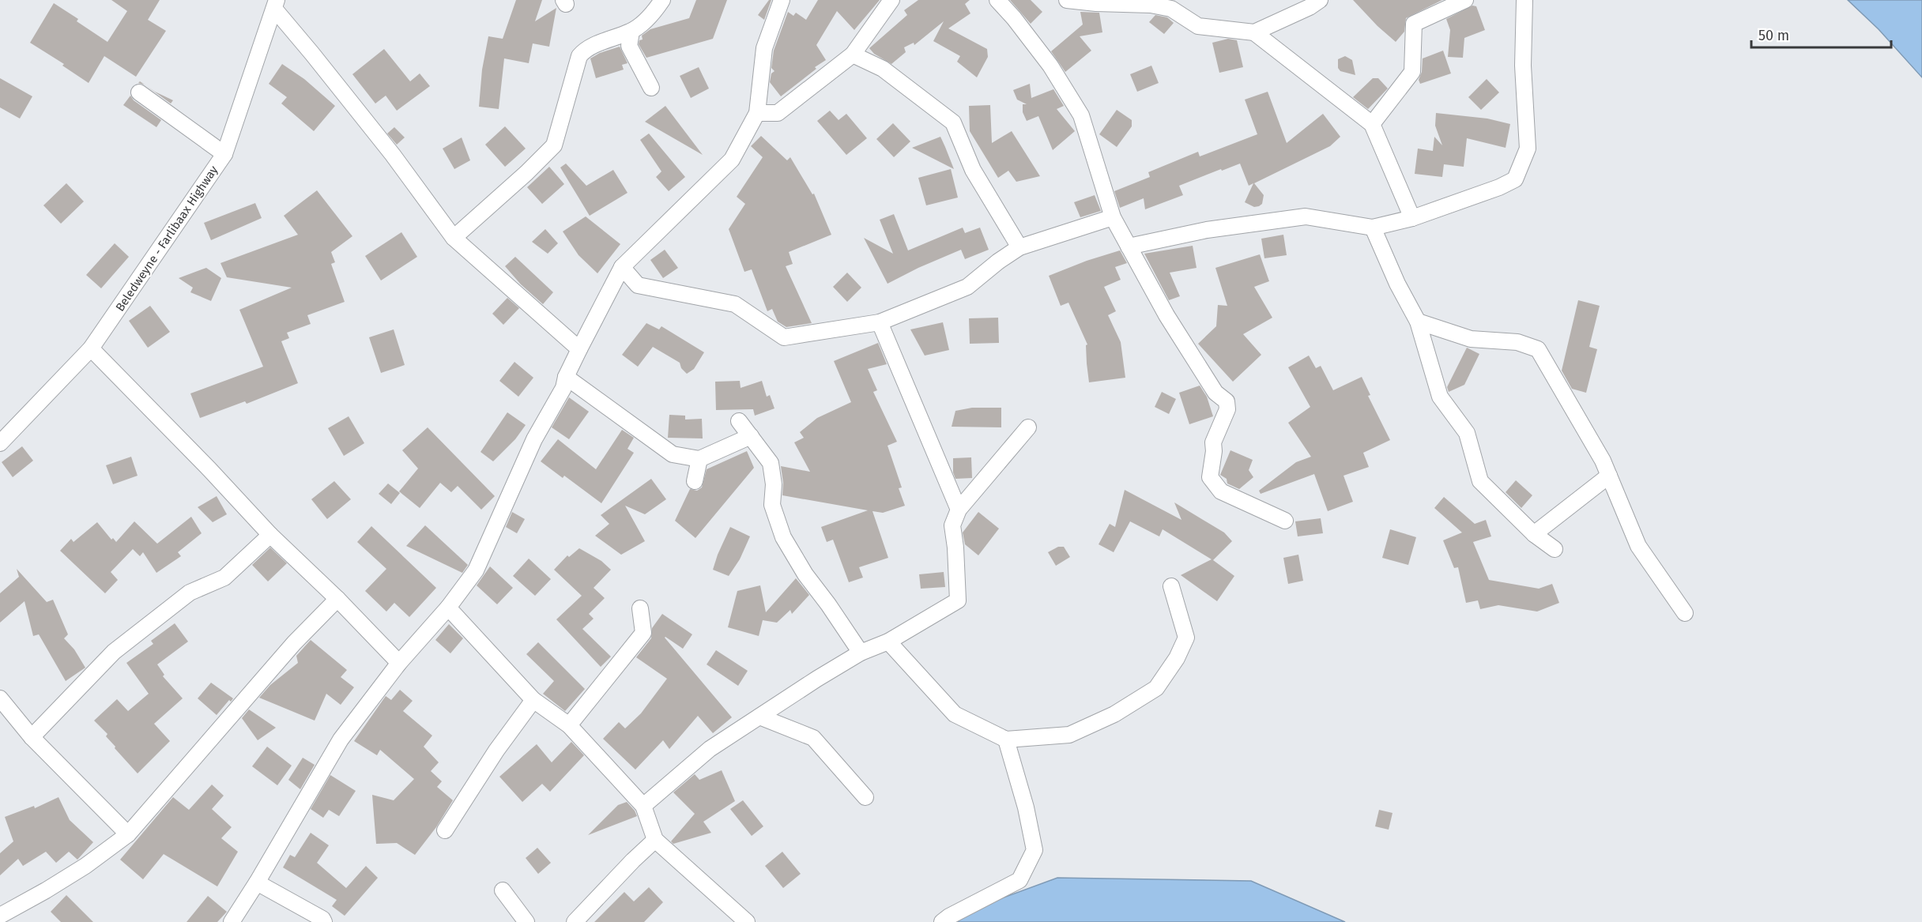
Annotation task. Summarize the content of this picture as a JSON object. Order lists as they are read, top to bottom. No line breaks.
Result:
{"streets":{"street":["Beledweyne - Farlibaax Highway"]},"scale_bar":"50 m"}
